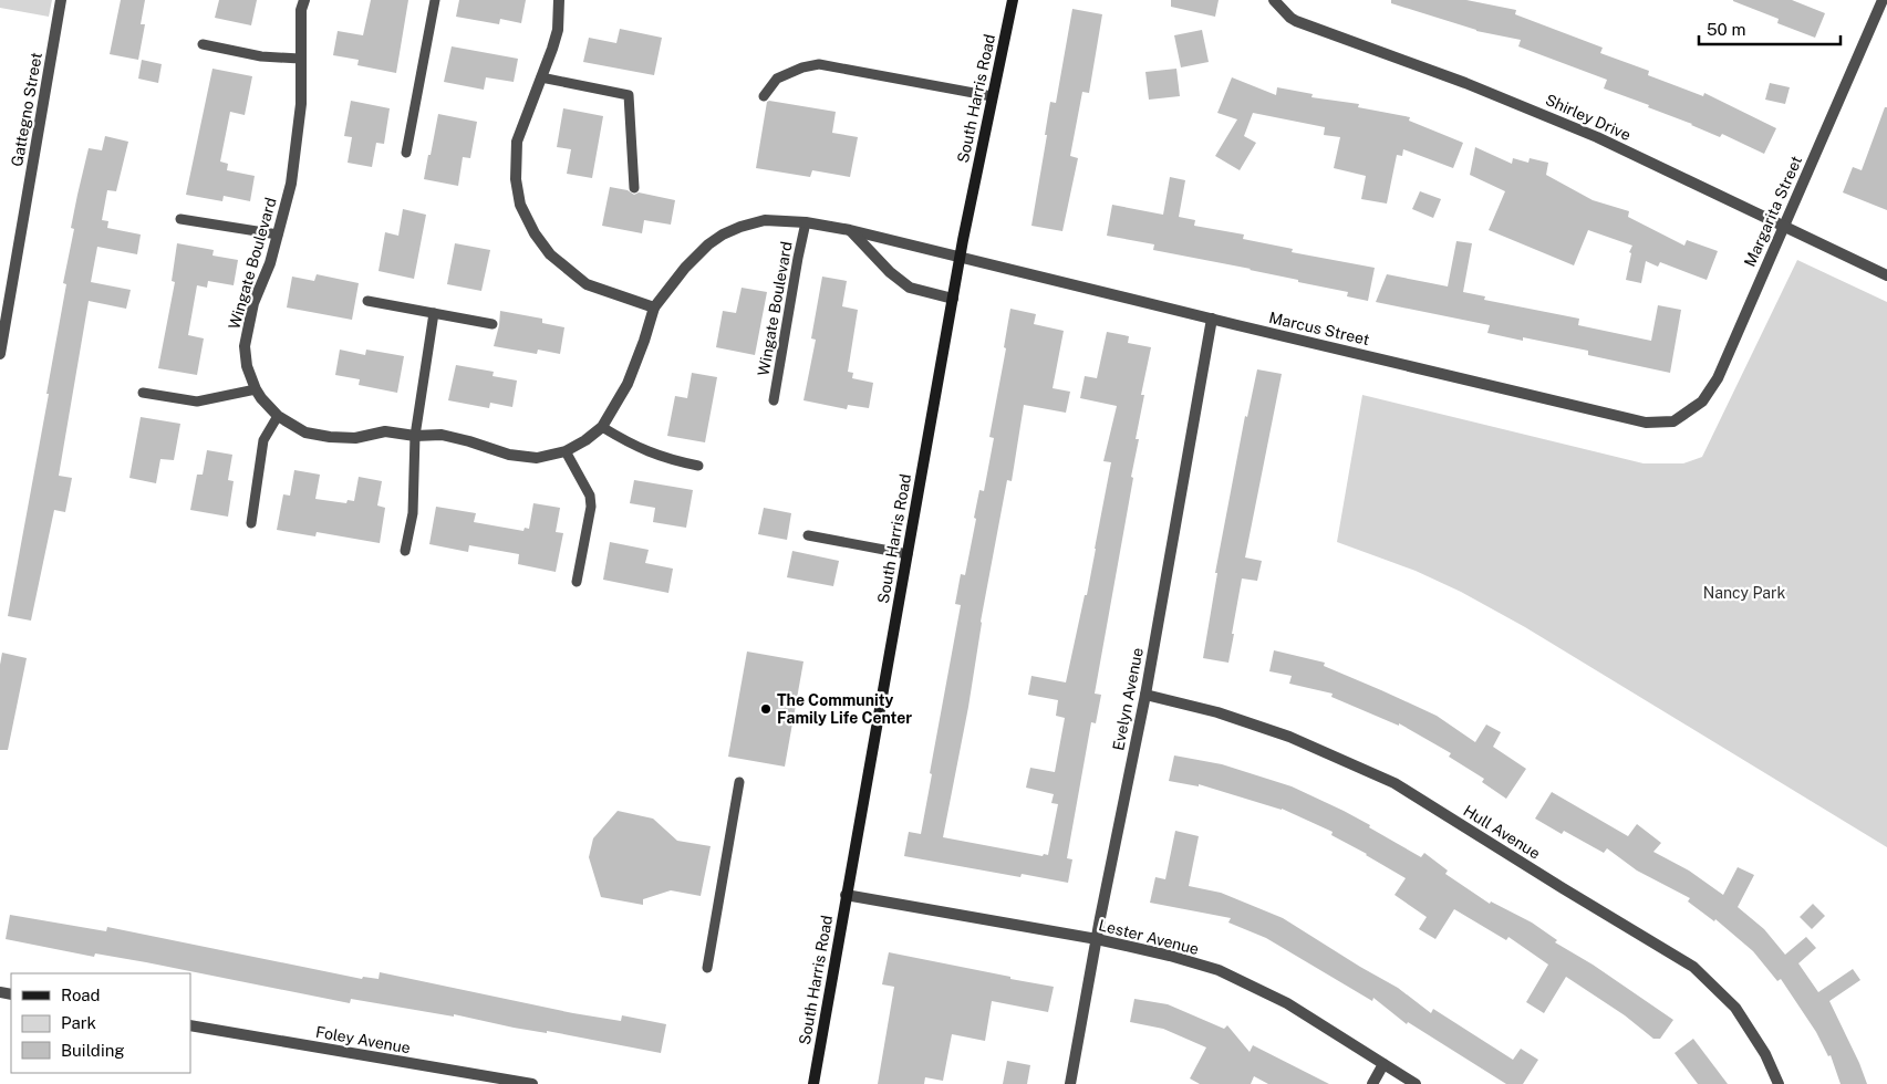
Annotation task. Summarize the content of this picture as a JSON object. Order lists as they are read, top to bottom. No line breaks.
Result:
{"streets":{"main road":["South Harris Road"],"street":["Gattegno Street","Shirley Drive","Margarita Street","Wingate Boulevard","Marcus Street","Evelyn Avenue","Hull Avenue","Lester Avenue","Foley Avenue"]},"crossings":[["South Harris Road","Wingate Boulevard"],["South Harris Road","Marcus Street"],["South Harris Road","Lester Avenue"],["Shirley Drive","Margarita Street"],["Margarita Street","Marcus Street"],["Wingate Boulevard","Marcus Street"],["Marcus Street","Evelyn Avenue"],["Evelyn Avenue","Hull Avenue"],["Evelyn Avenue","Lester Avenue"]],"parks":["Nancy Park"],"places":["The Community Family Life Center"],"legend":["Road","Park","Building"],"scale_bar":"50 m"}
